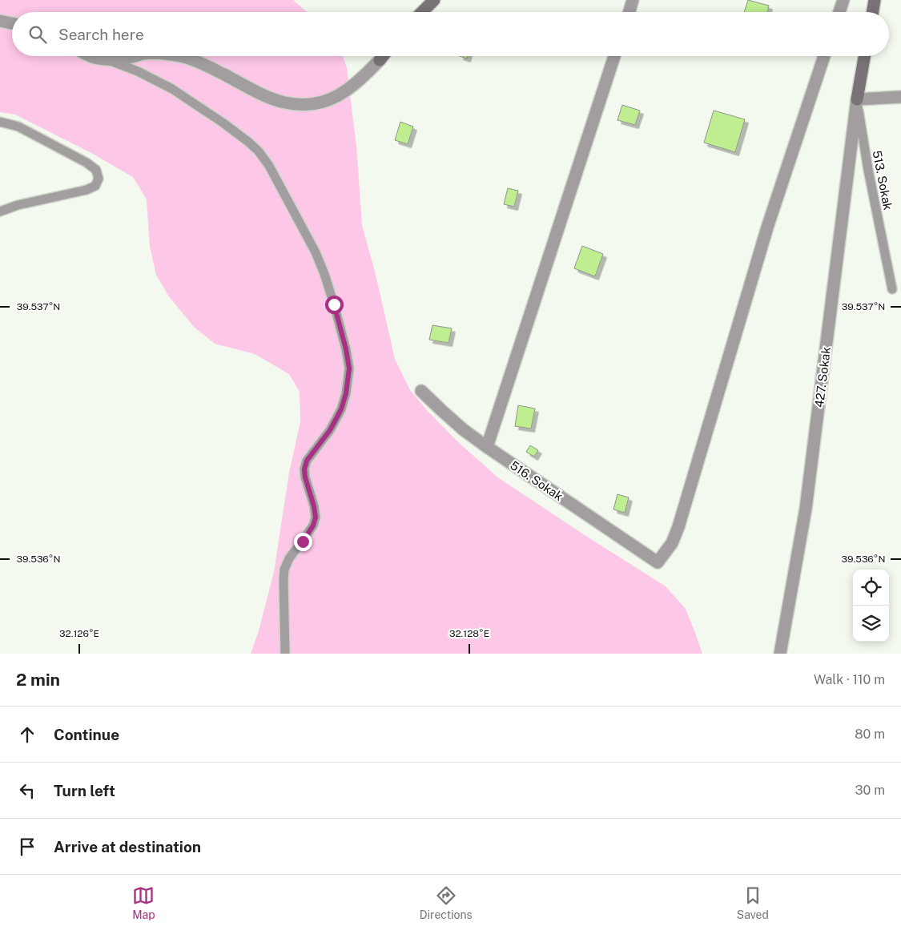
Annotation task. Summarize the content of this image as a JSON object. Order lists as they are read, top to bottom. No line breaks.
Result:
{"streets":{"street":["427. Sokak","516. Sokak"],"lane":["513. Sokak"]},"crossings":[["513. Sokak","427. Sokak"]],"page":{"search":"Search here","heading":["2 min","Walk · 110 m"],"list":[["Continue","80 m"],["Turn left","30 m"],"Arrive at destination"],"nav":["Map","Directions","Saved"]},"coordinates":["39.537°N","39.536°N","32.126°E","32.128°E"]}
